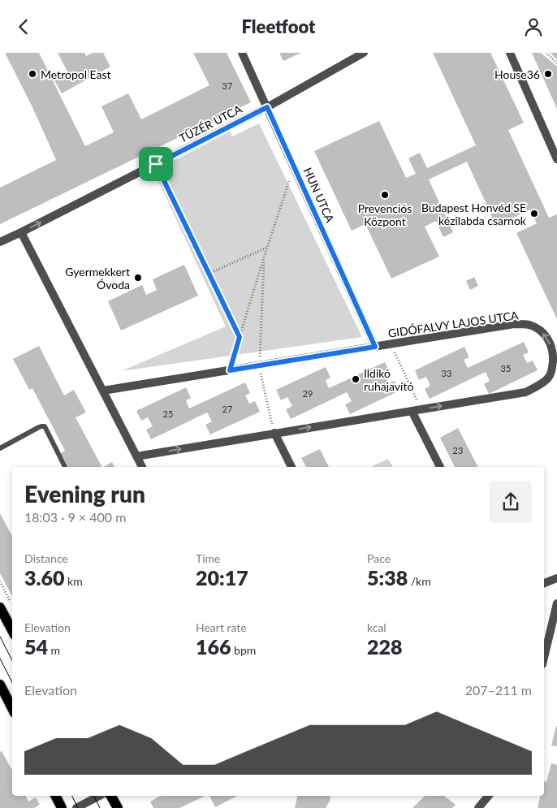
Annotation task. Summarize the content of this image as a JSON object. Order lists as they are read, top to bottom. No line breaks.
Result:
{"streets":{"street":["TÜZÉR UTCA","HUN UTCA","GIDÓFALVY LAJOS UTCA"]},"crossings":[["TÜZÉR UTCA","HUN UTCA"],["HUN UTCA","GIDÓFALVY LAJOS UTCA"]],"one_way":["TÜZÉR UTCA"],"places":["Metropol East","House36","Prevenciós Központ","Budapest Honvéd SE kézilabda csarnok","Gyermekkert Óvoda","Ildikó ruhajavító"],"house_numbers":["37","35","33","29","27","25","23"],"page":{"header":"Fleetfoot","heading":["Evening run","18:03 · 9 × 400 m"],"stats":[["Distance","3.60 km"],["Time","20:17"],["Pace","5:38 /km"],["Elevation","54 m"],["Heart rate","166 bpm"],["kcal","228"]],"chart":["Elevation","207–211 m"]}}
